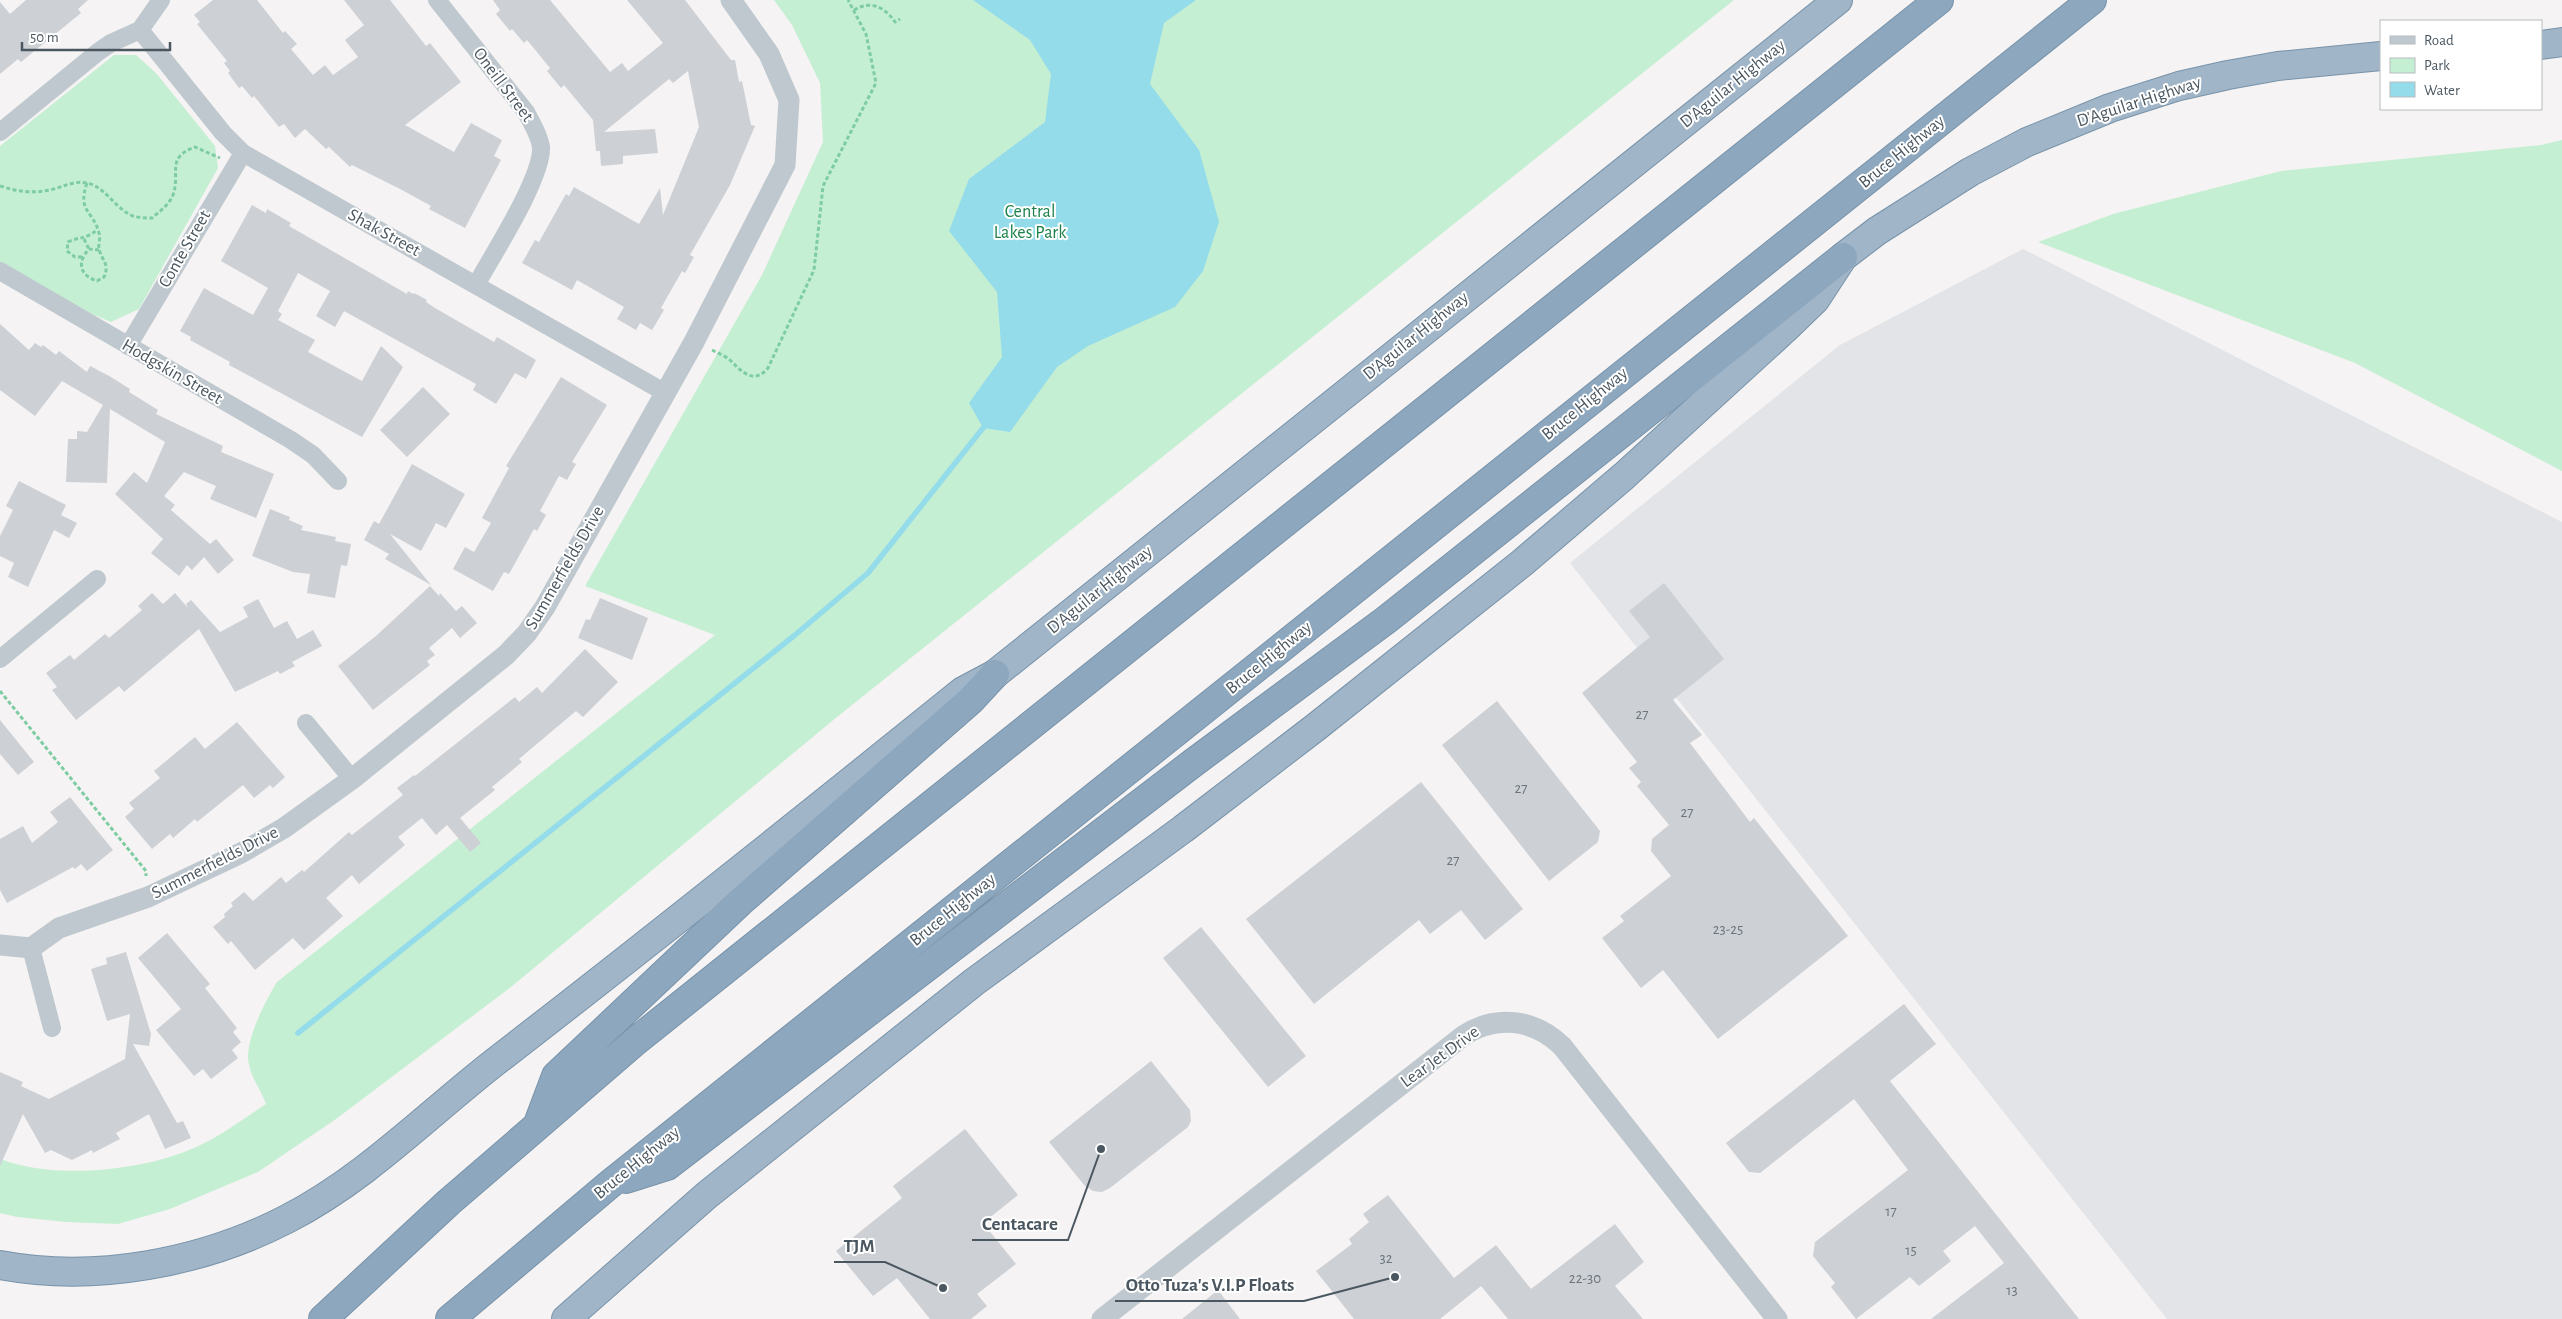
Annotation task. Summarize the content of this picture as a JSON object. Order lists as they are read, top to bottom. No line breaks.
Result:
{"streets":{"highway":["D'Aguilar Highway","Bruce Highway"],"street":["Oneill Street","Shak Street","Conte Street","Hodgskin Street","Summerfields Drive","Lear Jet Drive"]},"crossings":[["Oneill Street","Shak Street"],["Shak Street","Conte Street"],["Shak Street","Summerfields Drive"],["Conte Street","Hodgskin Street"]],"parks":["Central Lakes Park"],"places":["Centacare","Otto Tuza's V.I.P Floats","TJM"],"house_numbers":["27","27","27","27","23-25","17","15","32","22-30","13"],"legend":["Road","Park","Water"],"scale_bar":"50 m"}
